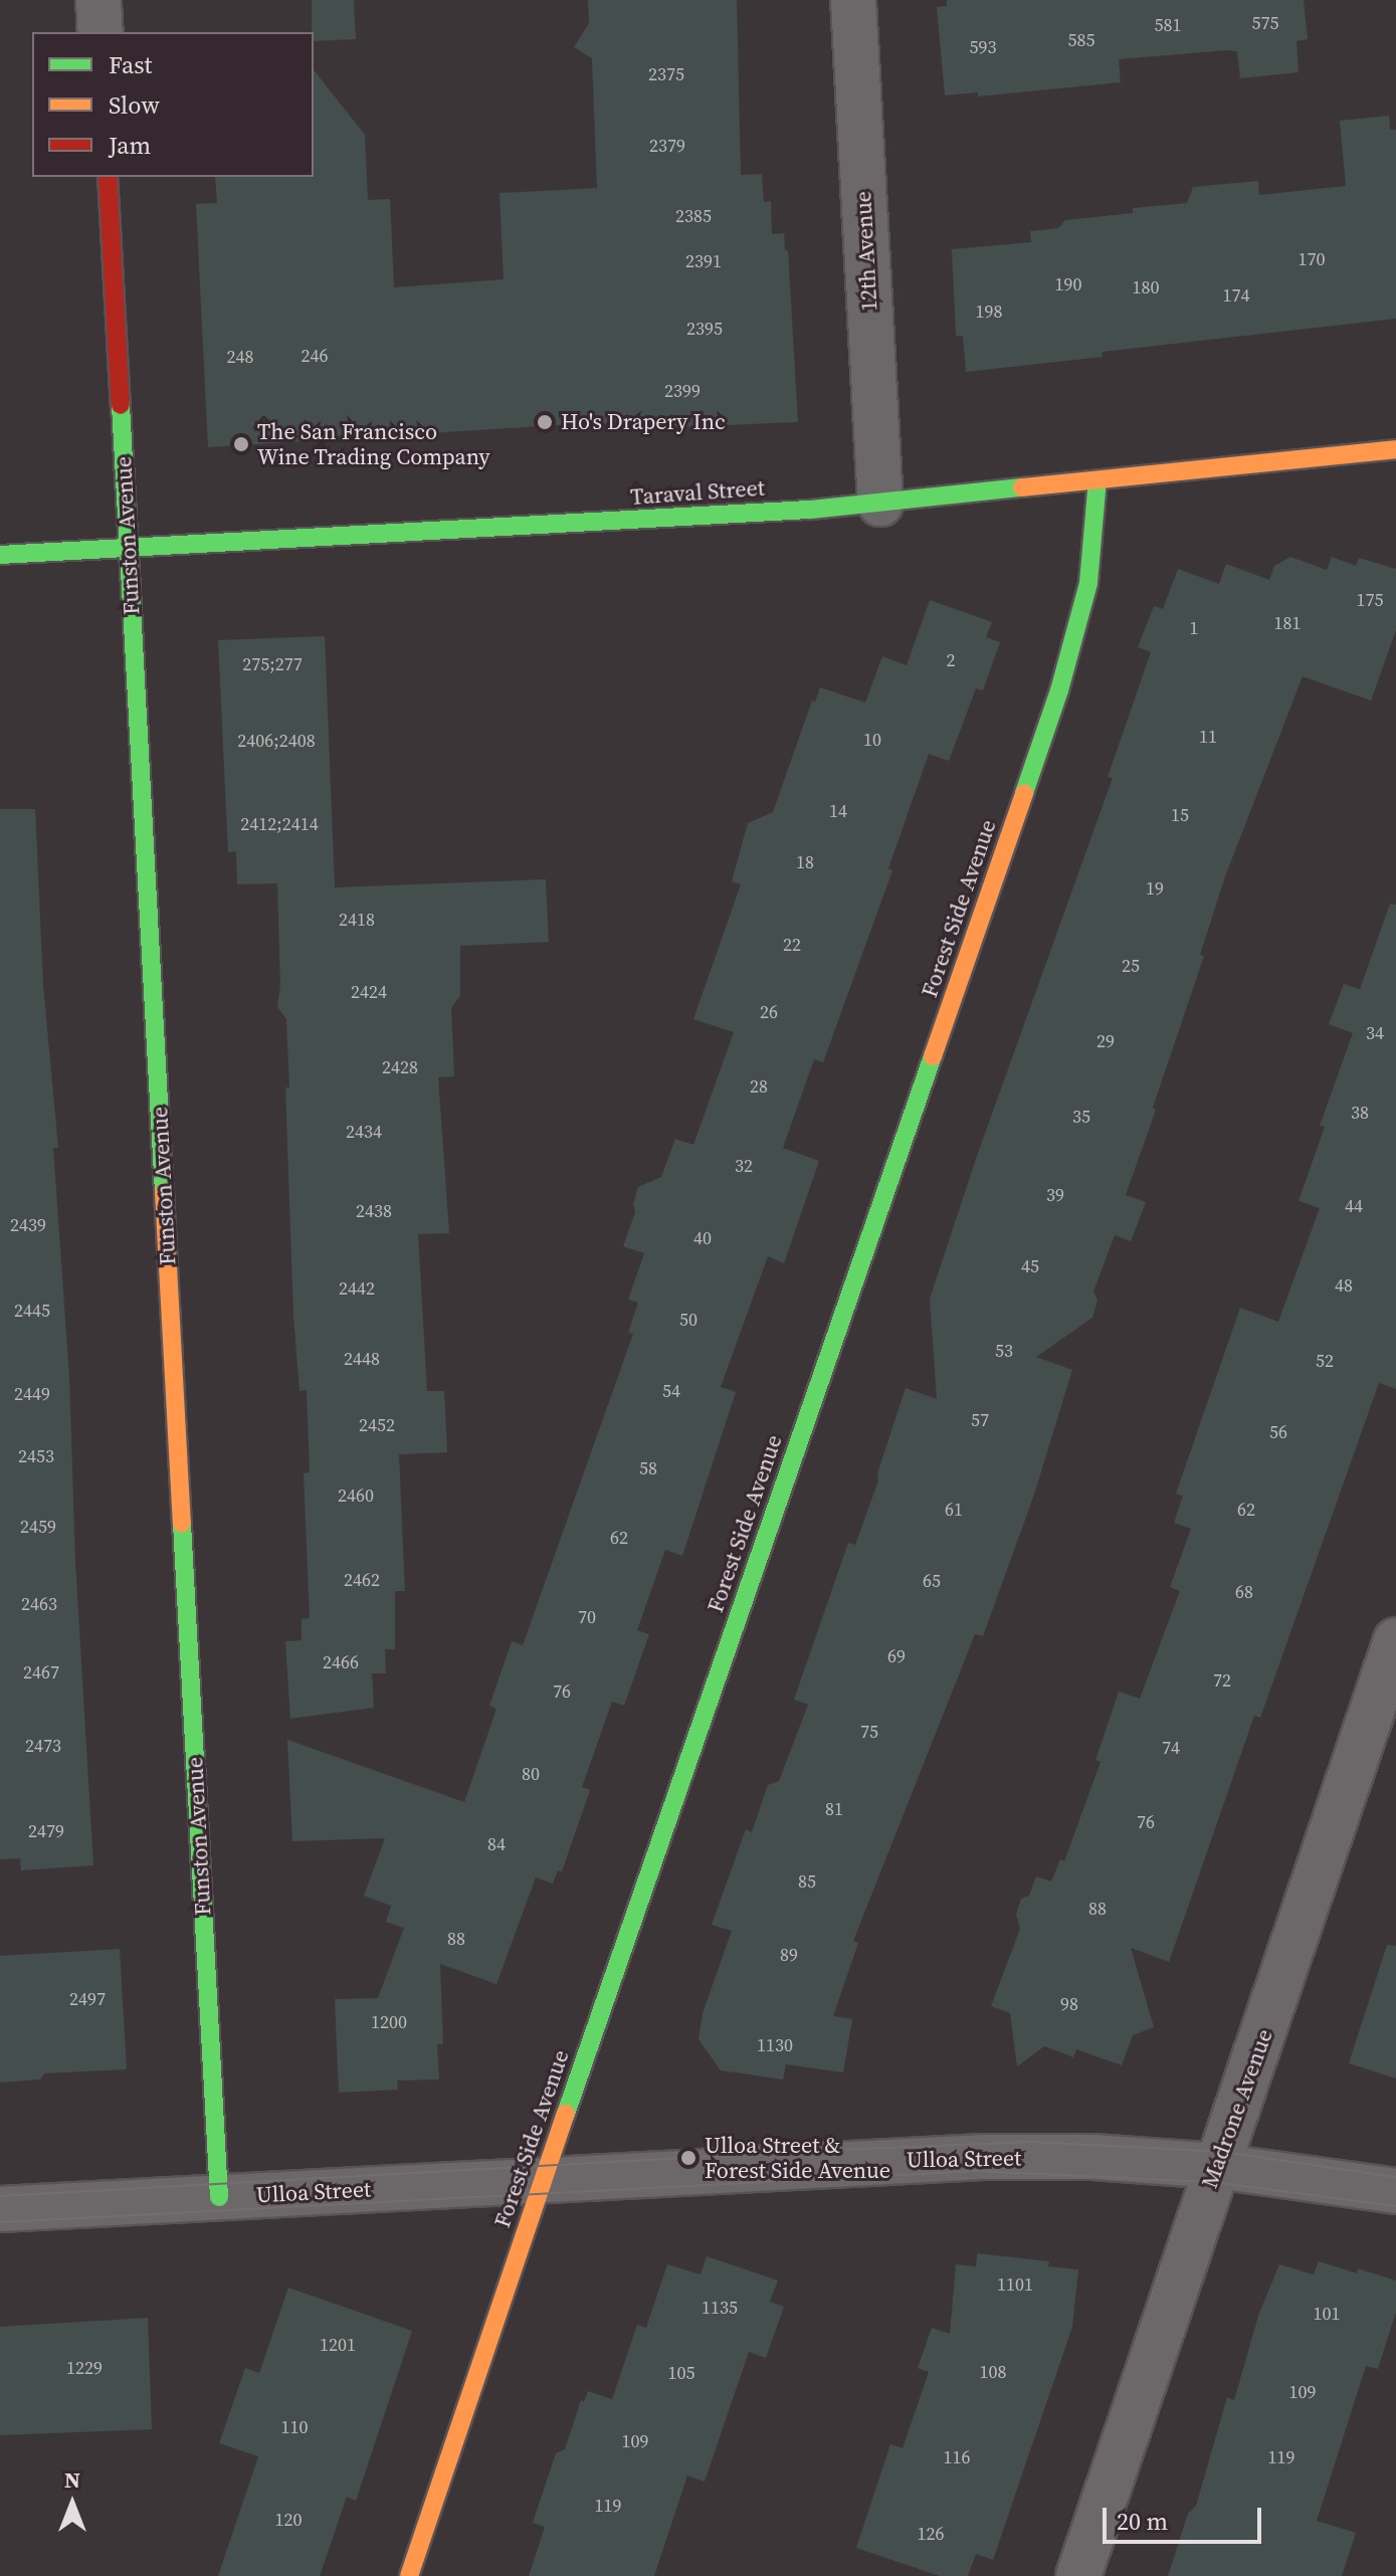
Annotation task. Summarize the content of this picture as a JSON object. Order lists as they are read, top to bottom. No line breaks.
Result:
{"streets":{"street":["12th Avenue","Taraval Street","Funston Avenue","Forest Side Avenue","Madrone Avenue","Ulloa Street"]},"crossings":[["12th Avenue","Taraval Street"],["Taraval Street","Funston Avenue"],["Taraval Street","Forest Side Avenue"],["Funston Avenue","Ulloa Street"],["Forest Side Avenue","Ulloa Street"],["Madrone Avenue","Ulloa Street"]],"places":["Ho's Drapery Inc","The San Francisco Wine Trading Company","Ulloa Street & Forest Side Avenue"],"house_numbers":["575","581","585","593","2375","2379","2385","170","2391","190","180","174","198","2395","246","248","2399","175","181","1","2","275;277","11","10","2406;2408","14","15","2412;2414","18","19","2418","22","25","2424","26","34","29","2428","28","38","35","2434","32","39","44","2438","2439","40","45","48","2442","2445","50","53","2448","52","54","2449","57","2452","56","2453","58","2460","61","62","2459","62","2462","65","68","2463","70","69","2466","2467","72","76","75","2473","74","80","81","76","2479","84","85","88","88","89","2497","98","1200","1130","1101","1135","101","1201","1229","108","105","109","110","109","116","119","119","120","126"],"legend":["Fast","Slow","Jam"],"scale_bar":"20 m","north":"top"}
